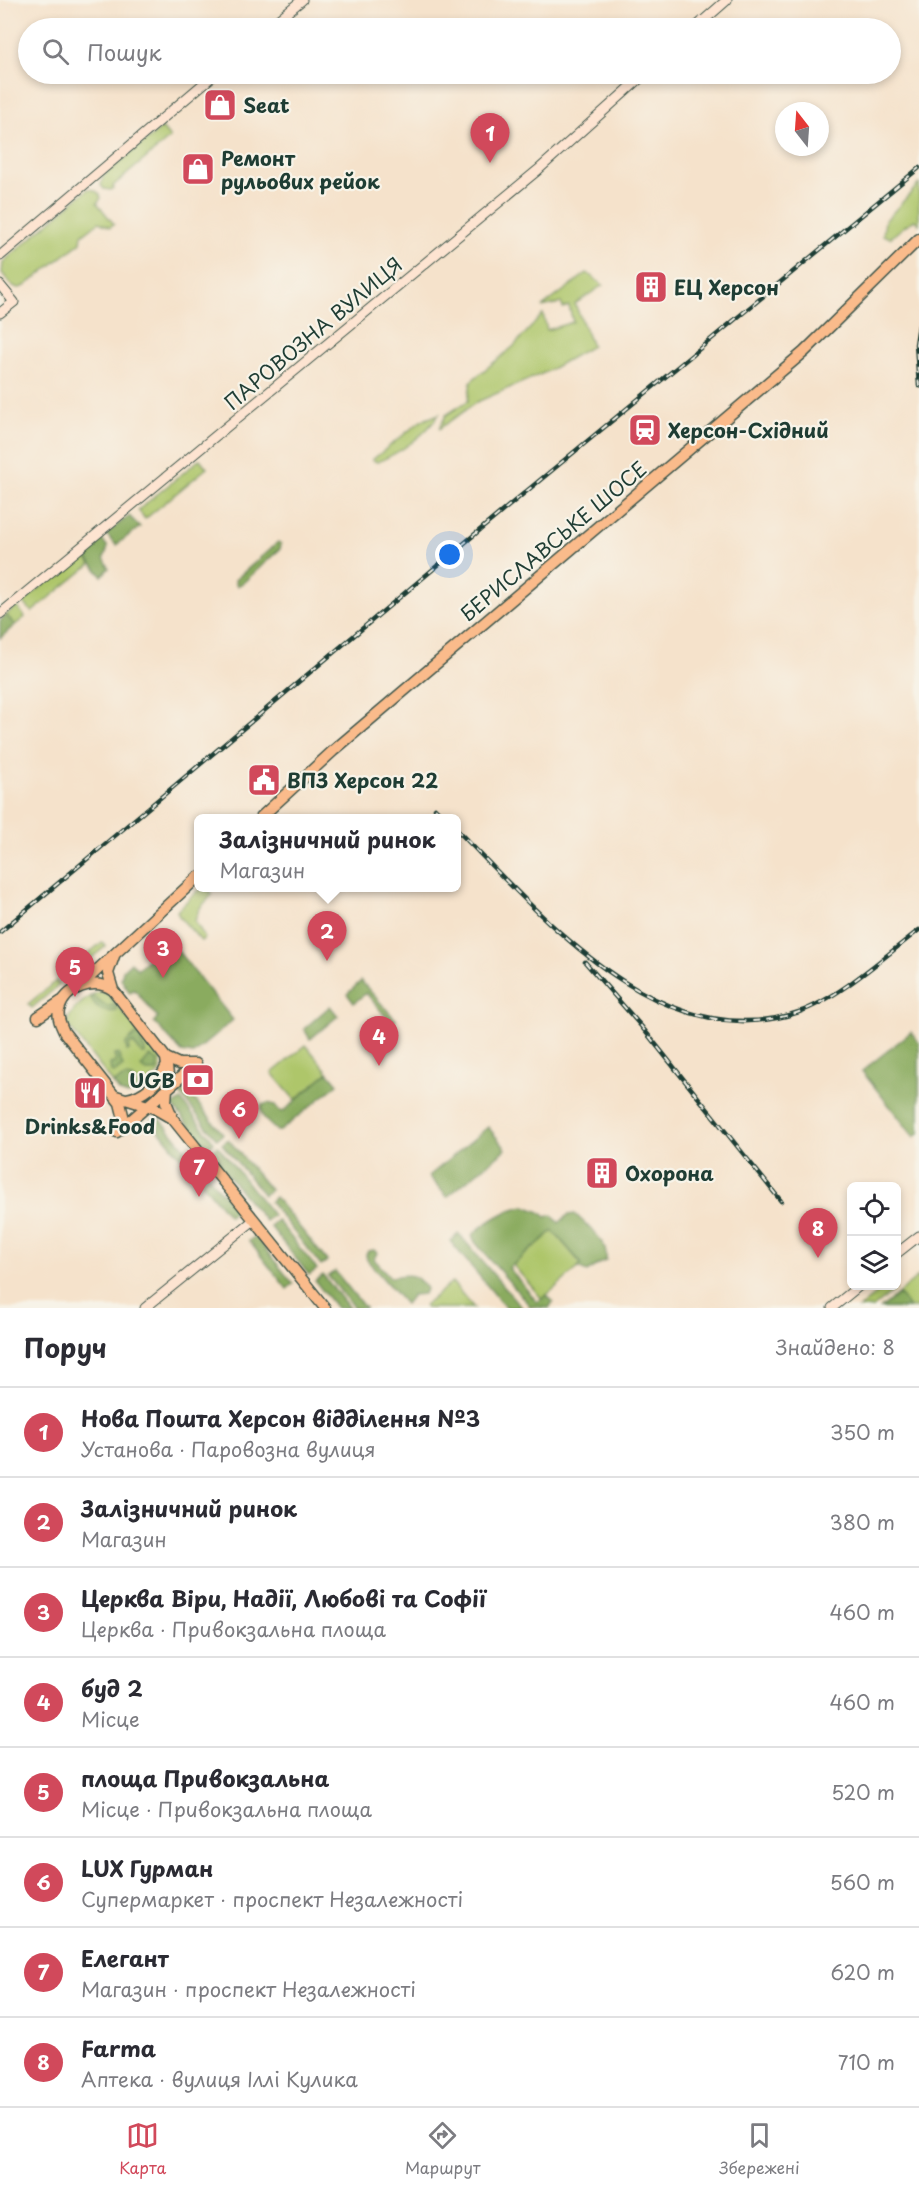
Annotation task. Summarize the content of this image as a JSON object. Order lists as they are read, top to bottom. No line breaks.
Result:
{"streets":{"main road":["ПАРОВОЗНА ВУЛИЦЯ","БЕРИСЛАВСЬКЕ ШОСЕ"]},"places":{"shop":["Seat","Ремонт рульових рейок"],"building":["ЕЦ Херсон","Охорона"],"station":["Херсон-Східний"],"public building":["ВПЗ Херсон 22"],"bank":["UGB"],"restaurant":["Drinks&Food"]},"north":"top","page":{"search":"Пошук","pins":["1","2","3","5","4","6","7","8"],"popup":["Залізничний ринок","Магазин"],"heading":["Поруч","Знайдено: 8"],"list":[{"mark":"1","name":"Нова Пошта Херсон відділення №3","note":"Установа · Паровозна вулиця","value":"350 m"},{"mark":"2","name":"Залізничний ринок","note":"Магазин","value":"380 m"},{"mark":"3","name":"Церква Віри, Надії, Любові та Софії","note":"Церква · Привокзальна площа","value":"460 m"},{"mark":"4","name":"буд 2","note":"Місце","value":"460 m"},{"mark":"5","name":"площа Привокзальна","note":"Місце · Привокзальна площа","value":"520 m"},{"mark":"6","name":"LUX Гурман","note":"Супермаркет · проспект Незалежності","value":"560 m"},{"mark":"7","name":"Елегант","note":"Магазин · проспект Незалежності","value":"620 m"},{"mark":"8","name":"Farma","note":"Аптека · вулиця Іллі Кулика","value":"710 m"}],"nav":["Карта","Маршрут","Збережені"]}}
